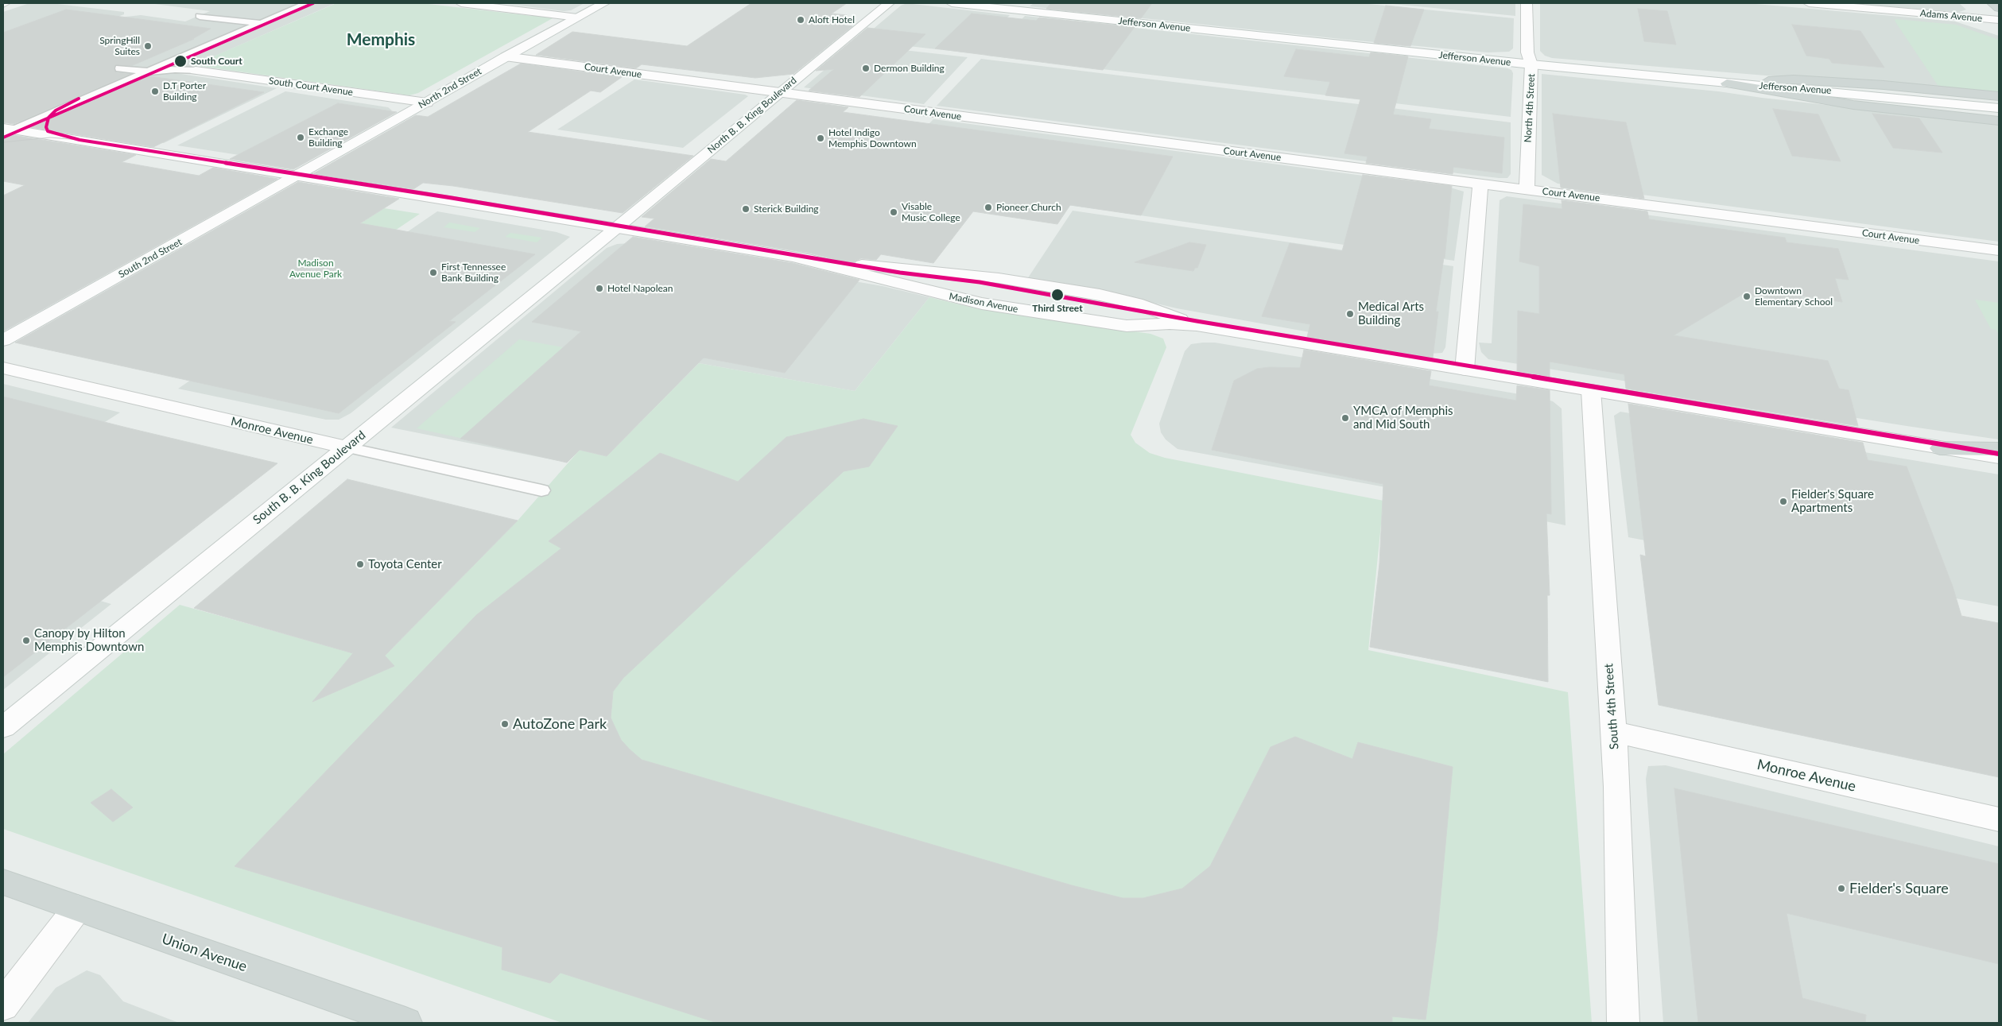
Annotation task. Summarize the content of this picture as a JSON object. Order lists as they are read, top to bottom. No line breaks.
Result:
{"streets":{"main road":["Union Avenue"],"street":["Adams Avenue","Jefferson Avenue","Court Avenue","South Court Avenue","North 2nd Street","North 4th Street","North B. B. King Boulevard","South 2nd Street","Madison Avenue","Monroe Avenue","South B. B. King Boulevard","South 4th Street"]},"crossings":[["Jefferson Avenue","North 4th Street"],["Court Avenue","North 2nd Street"],["Court Avenue","North 4th Street"],["Court Avenue","North B. B. King Boulevard"],["South Court Avenue","North 2nd Street"],["North 2nd Street","South 2nd Street"],["North 2nd Street","Madison Avenue"],["North B. B. King Boulevard","Madison Avenue"],["North B. B. King Boulevard","South B. B. King Boulevard"],["South 2nd Street","Madison Avenue"],["Madison Avenue","South B. B. King Boulevard"],["Madison Avenue","South 4th Street"],["Monroe Avenue","South B. B. King Boulevard"],["Monroe Avenue","South 4th Street"]],"districts":["Memphis"],"parks":["Madison Avenue Park"],"places":["Aloft Hotel","SpringHill Suites","South Court","Dermon Building","D.T Porter Building","Exchange Building","Hotel Indigo Memphis Downtown","Pioneer Church","Sterick Building","Visable Music College","First Tennessee Bank Building","Hotel Napolean","Third Street","Downtown Elementary School","Medical Arts Building","YMCA of Memphis and Mid South","Fielder's Square Apartments","Toyota Center","Canopy by Hilton Memphis Downtown","AutoZone Park","Fielder's Square"]}
